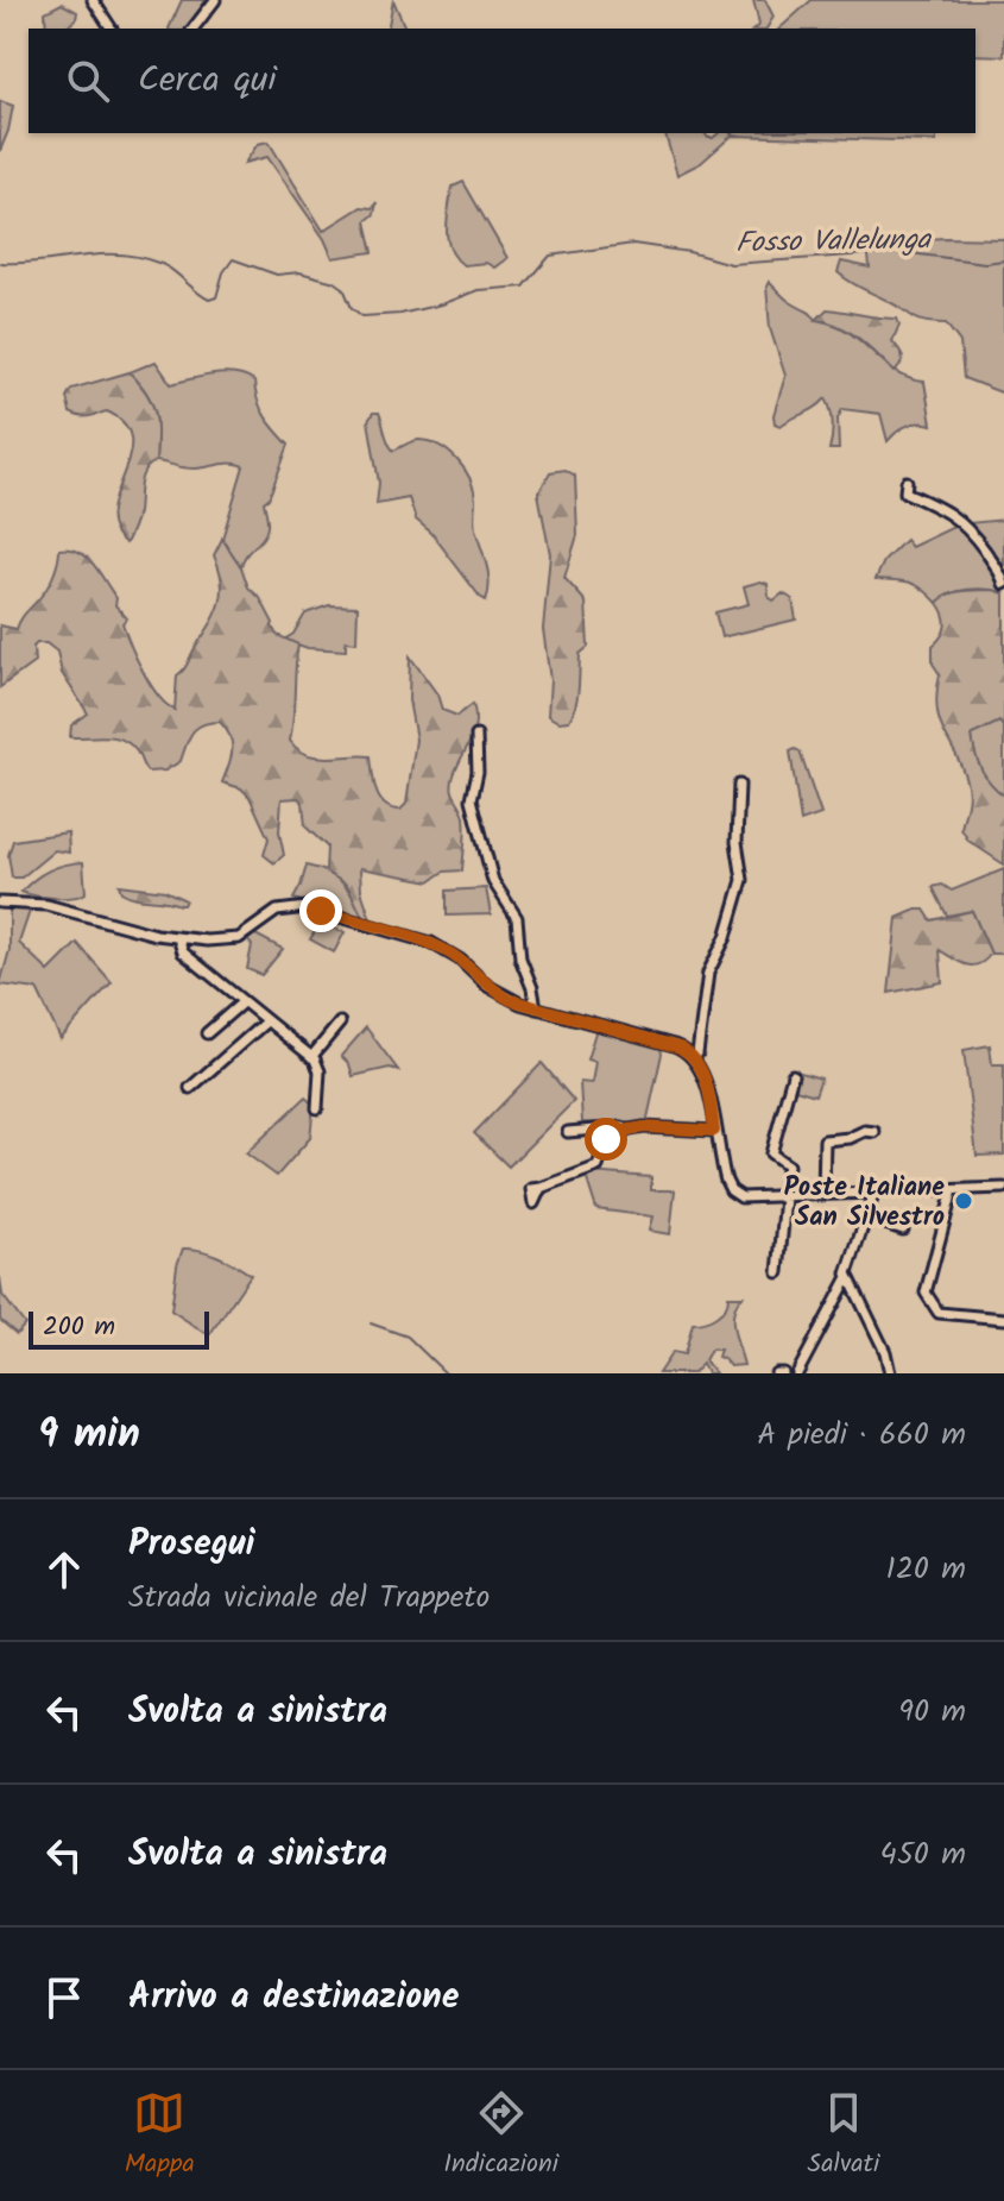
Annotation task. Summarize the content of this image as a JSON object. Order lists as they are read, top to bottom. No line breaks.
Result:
{"water":["Fosso Vallelunga"],"places":["Poste Italiane San Silvestro"],"scale_bar":"200 m","page":{"search":"Cerca qui","scale":"200 m","heading":["9 min","A piedi · 660 m"],"list":[["Prosegui","Strada vicinale del Trappeto","120 m"],["Svolta a sinistra","90 m"],["Svolta a sinistra","450 m"],"Arrivo a destinazione"],"nav":["Mappa","Indicazioni","Salvati"]}}
